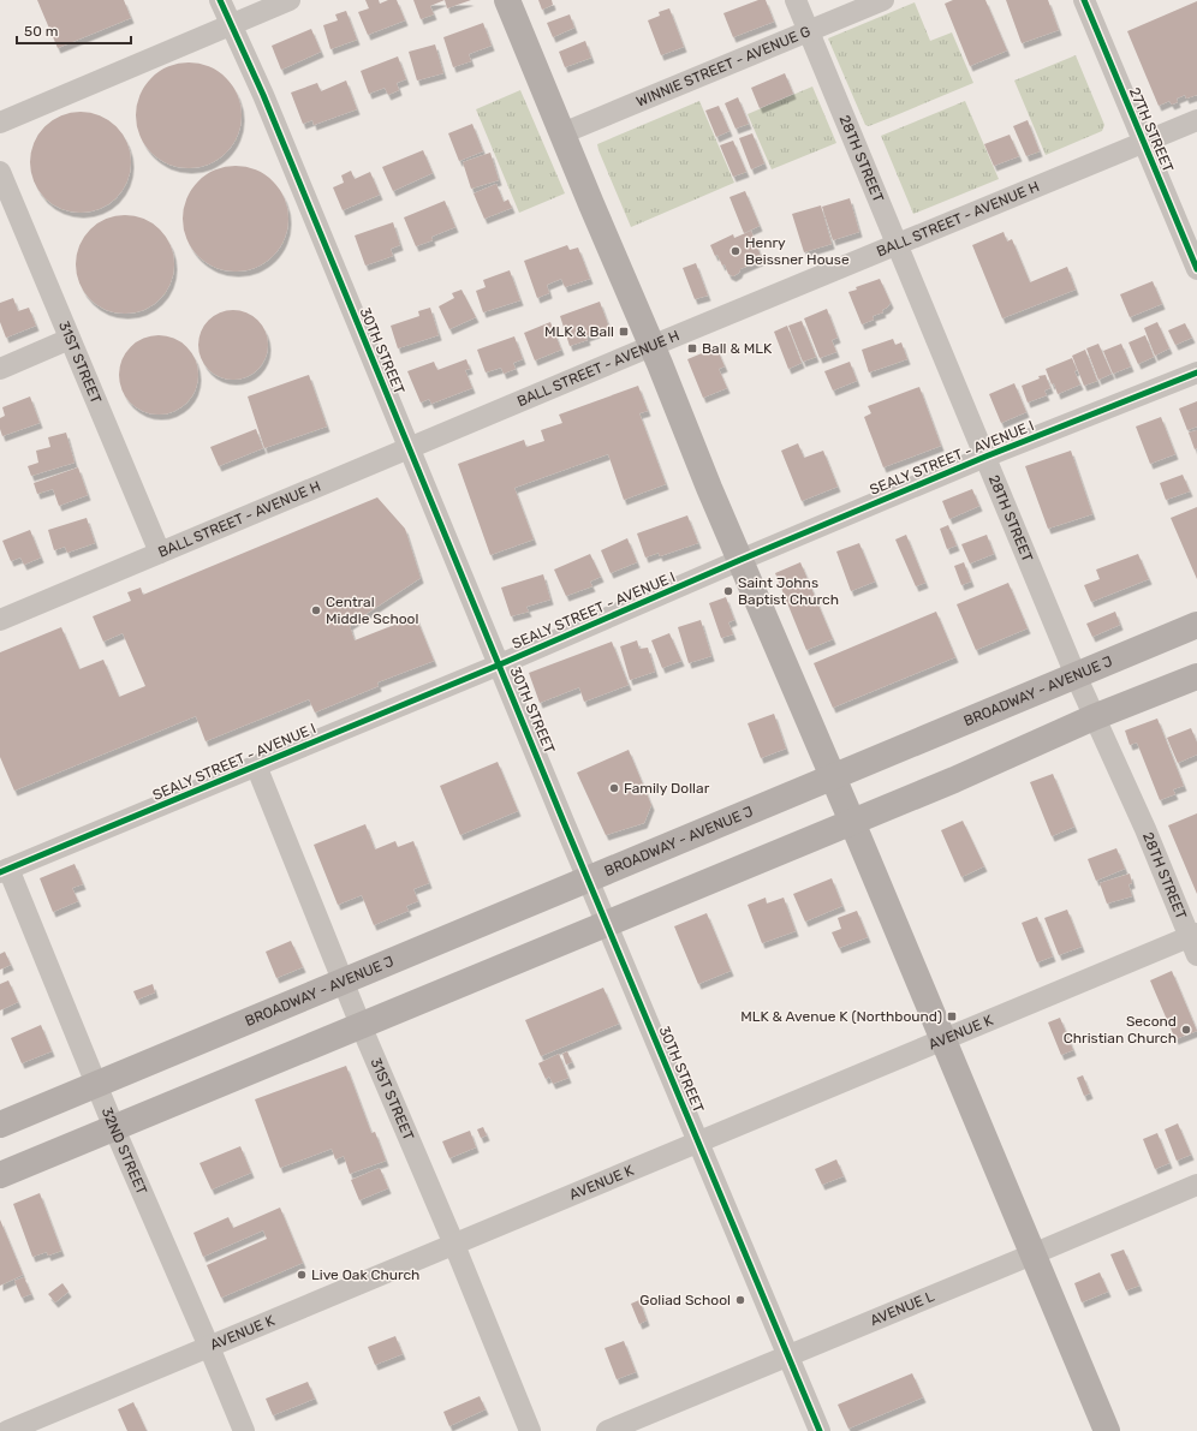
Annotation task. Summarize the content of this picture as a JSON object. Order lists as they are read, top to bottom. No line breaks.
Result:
{"streets":{"main road":["BROADWAY - AVENUE J"],"street":["WINNIE STREET - AVENUE G","27TH STREET","28TH STREET","BALL STREET - AVENUE H","30TH STREET","31ST STREET","SEALY STREET - AVENUE I","AVENUE K","32ND STREET","AVENUE L"]},"crossings":[["WINNIE STREET - AVENUE G","28TH STREET"],["27TH STREET","BALL STREET - AVENUE H"],["28TH STREET","BALL STREET - AVENUE H"],["28TH STREET","SEALY STREET - AVENUE I"],["28TH STREET","BROADWAY - AVENUE J"],["28TH STREET","AVENUE K"],["BALL STREET - AVENUE H","30TH STREET"],["BALL STREET - AVENUE H","31ST STREET"],["30TH STREET","SEALY STREET - AVENUE I"],["30TH STREET","BROADWAY - AVENUE J"],["30TH STREET","AVENUE K"],["30TH STREET","AVENUE L"],["31ST STREET","SEALY STREET - AVENUE I"],["31ST STREET","BROADWAY - AVENUE J"],["31ST STREET","AVENUE K"],["SEALY STREET - AVENUE I","32ND STREET"],["BROADWAY - AVENUE J","32ND STREET"],["AVENUE K","32ND STREET"]],"places":{"other":["Henry Beissner House","Saint Johns Baptist Church","Central Middle School","Family Dollar","Second Christian Church","Live Oak Church","Goliad School"],"transit":["MLK & Ball","Ball & MLK","MLK & Avenue K (Northbound)"]},"scale_bar":"50 m"}
